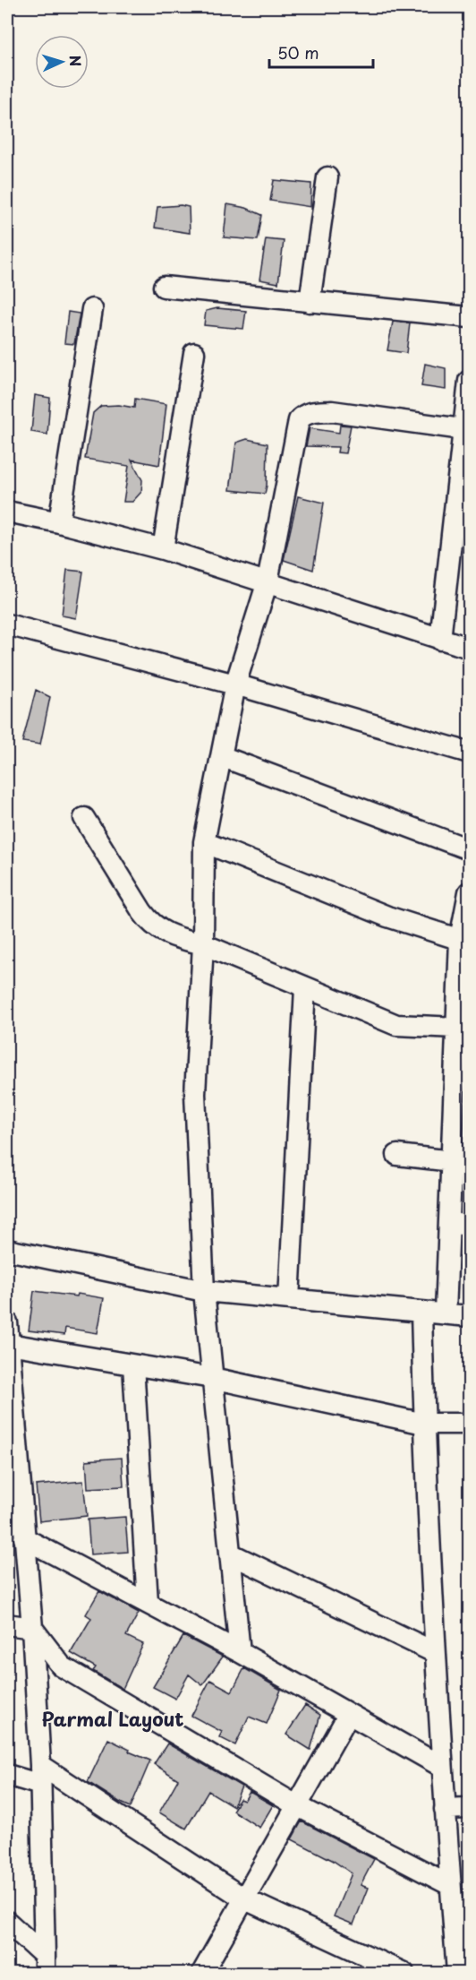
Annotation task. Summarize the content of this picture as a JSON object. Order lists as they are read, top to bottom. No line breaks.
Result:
{"districts":["Parmal Layout"],"scale_bar":"50 m","north":"right"}
